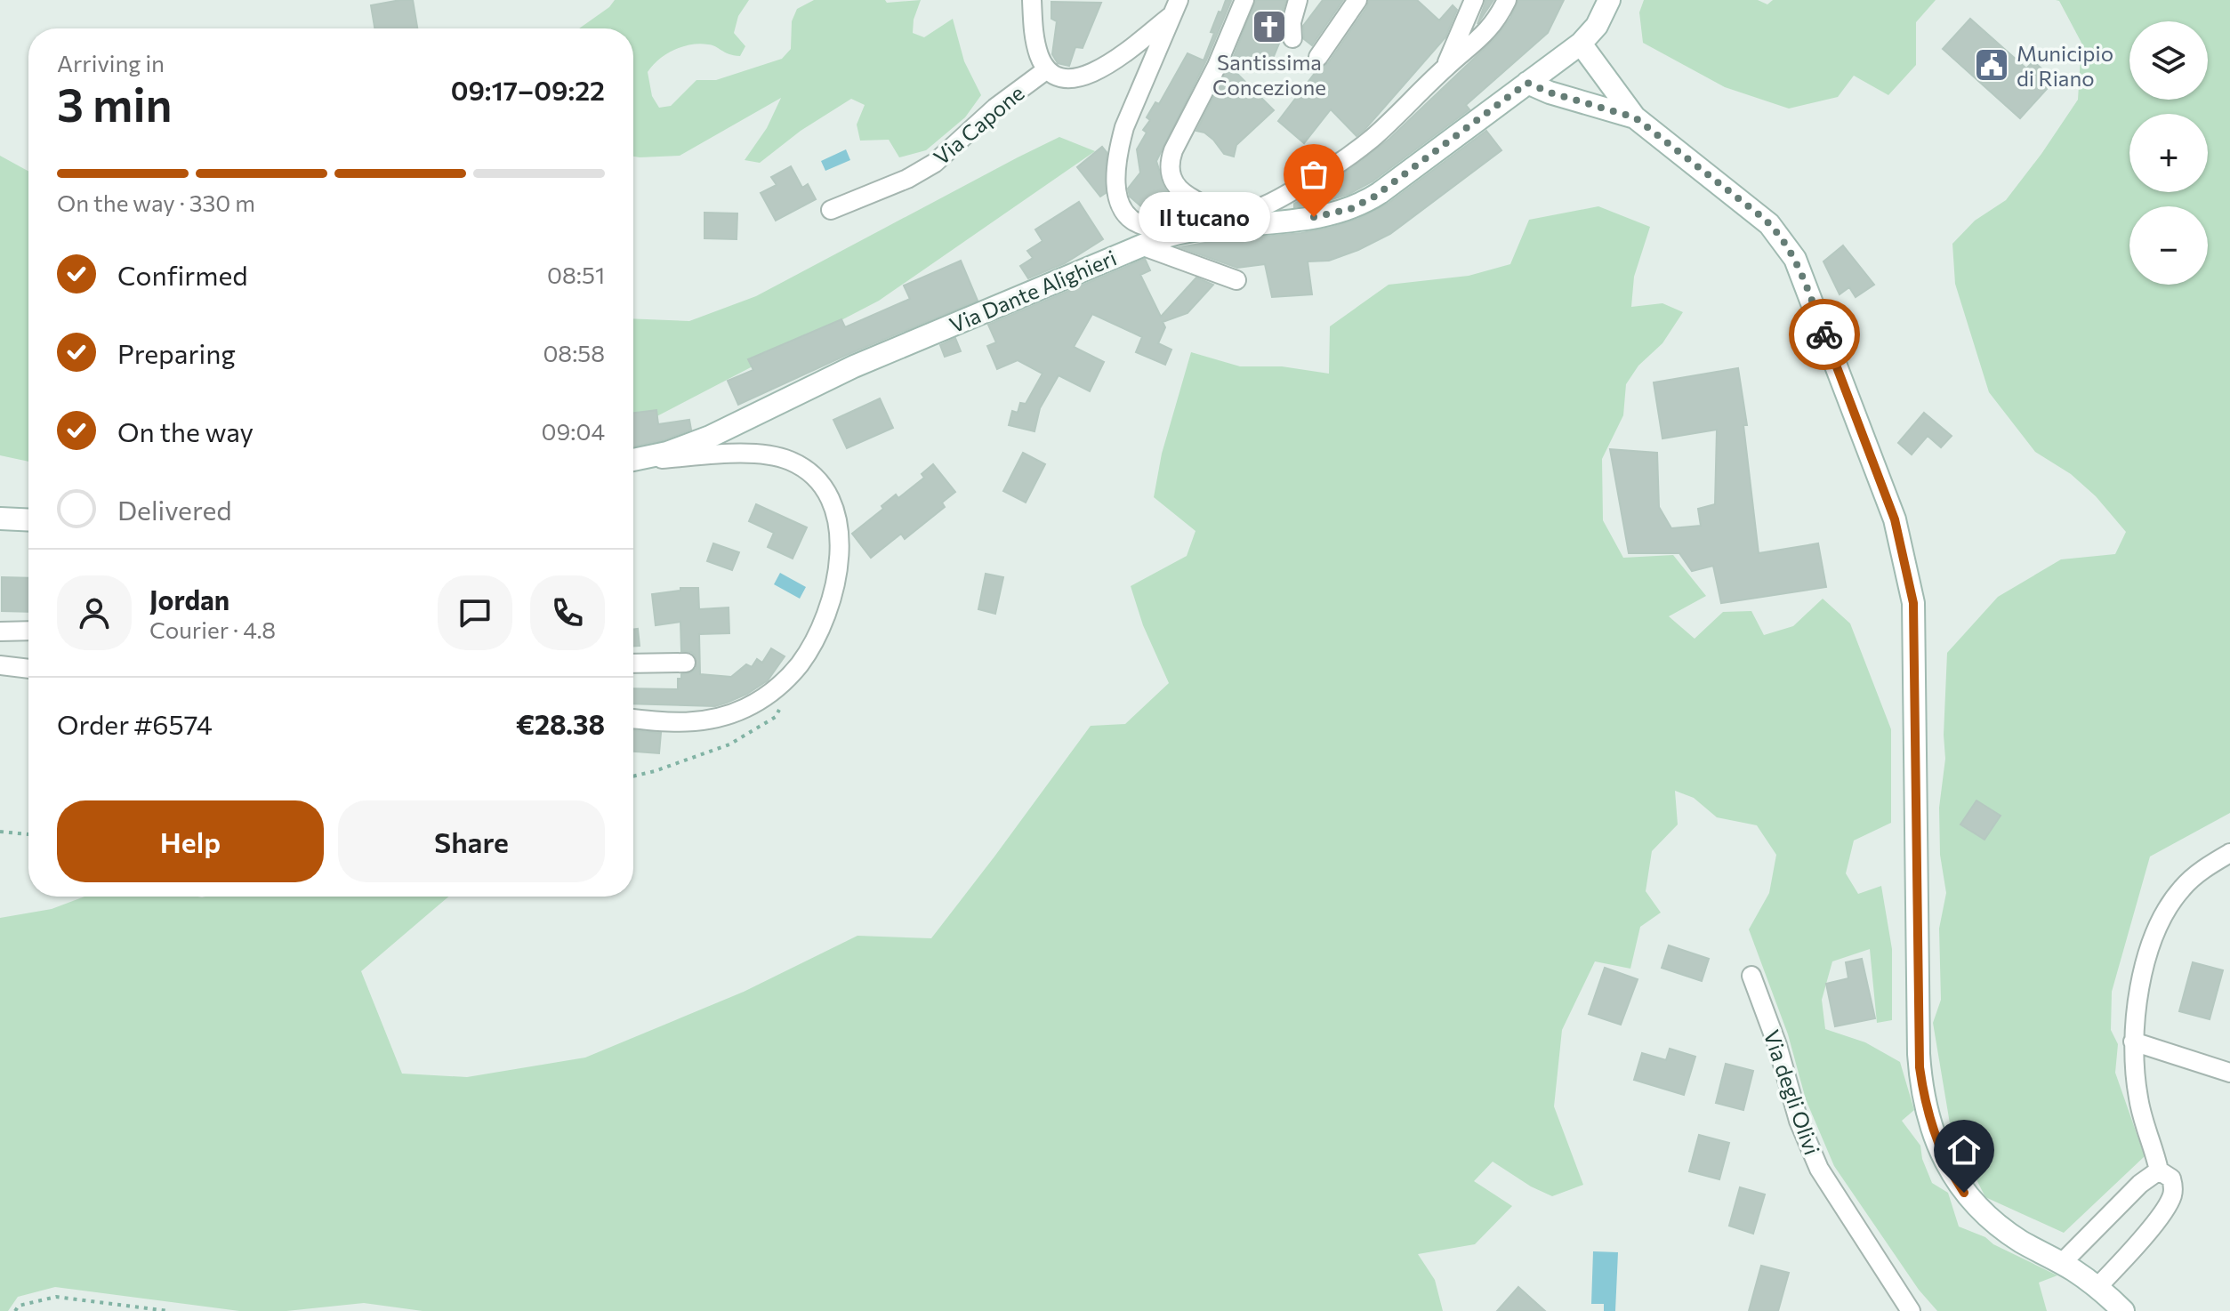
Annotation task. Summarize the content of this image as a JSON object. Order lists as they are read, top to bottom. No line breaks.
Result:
{"streets":{"street":["Via Capone","Via Dante Alighieri","Via degli Olivi"]},"places":{"church":["Santissima Concezione"],"public building":["Municipio di Riano"],"other":["Il tucano"]},"page":{"map_buttons":["+","−"],"heading":["3 min","Arriving in","09:17–09:22"],"panel":["Jordan","Courier · 4.8","Order #6574","€28.38"],"bar":"On the way · 330 m","bubble":"Il tucano","list":[["Confirmed","08:51"],["Preparing","08:58"],["On the way","09:04"],"Delivered"],"buttons":["Help","Share"]}}
